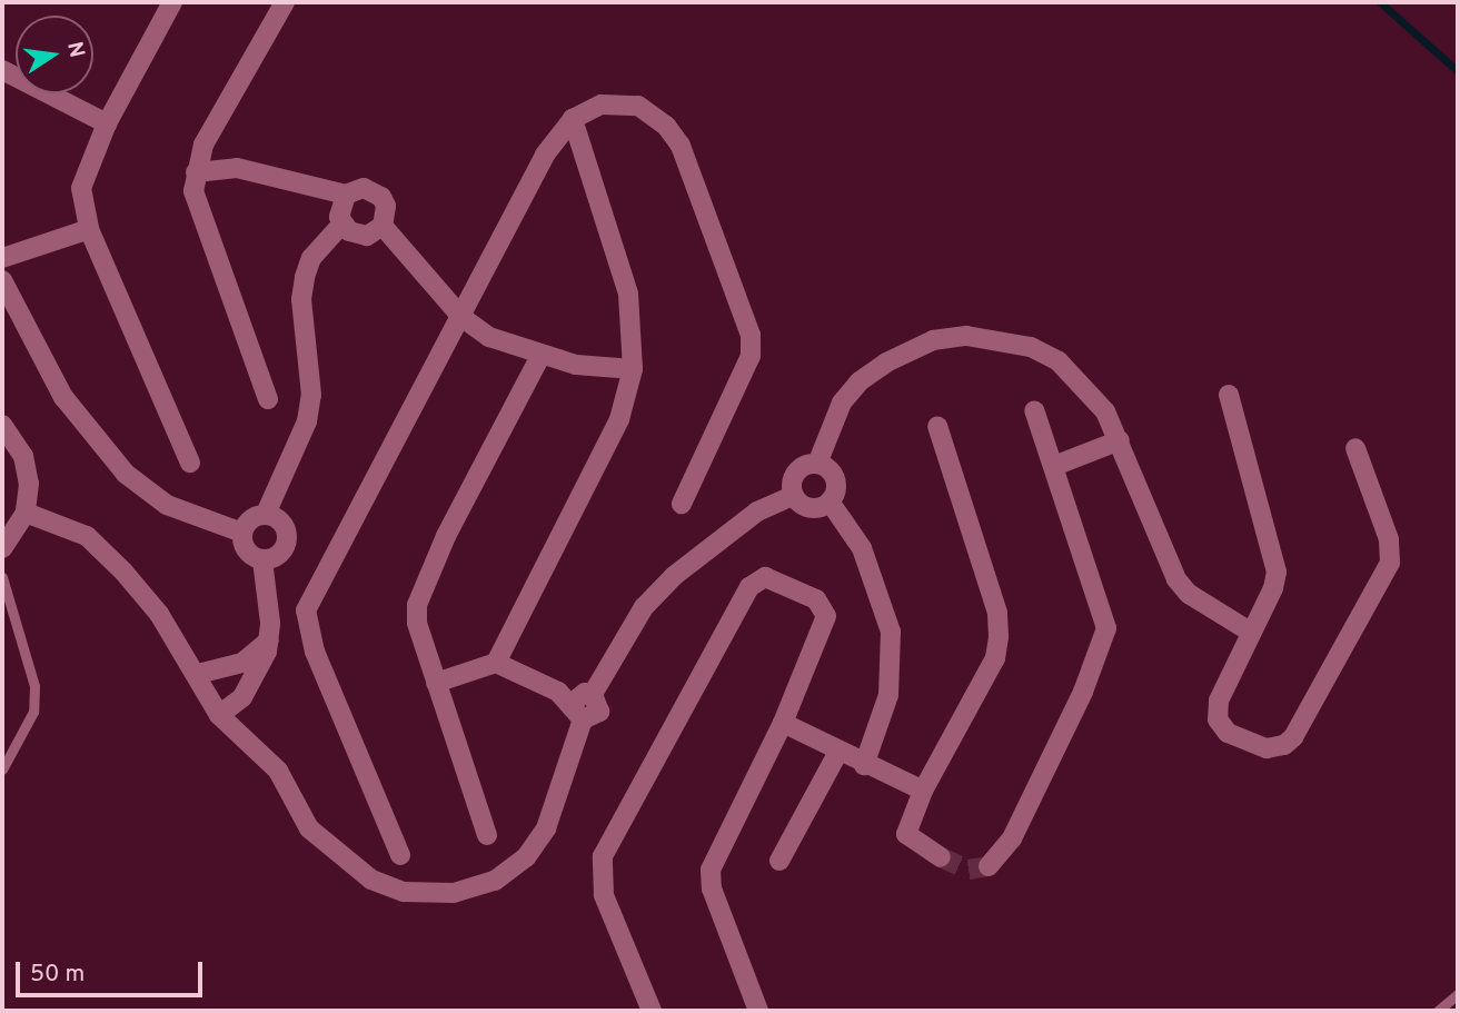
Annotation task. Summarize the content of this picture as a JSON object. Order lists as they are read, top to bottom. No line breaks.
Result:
{"scale_bar":"50 m","north":"right"}
